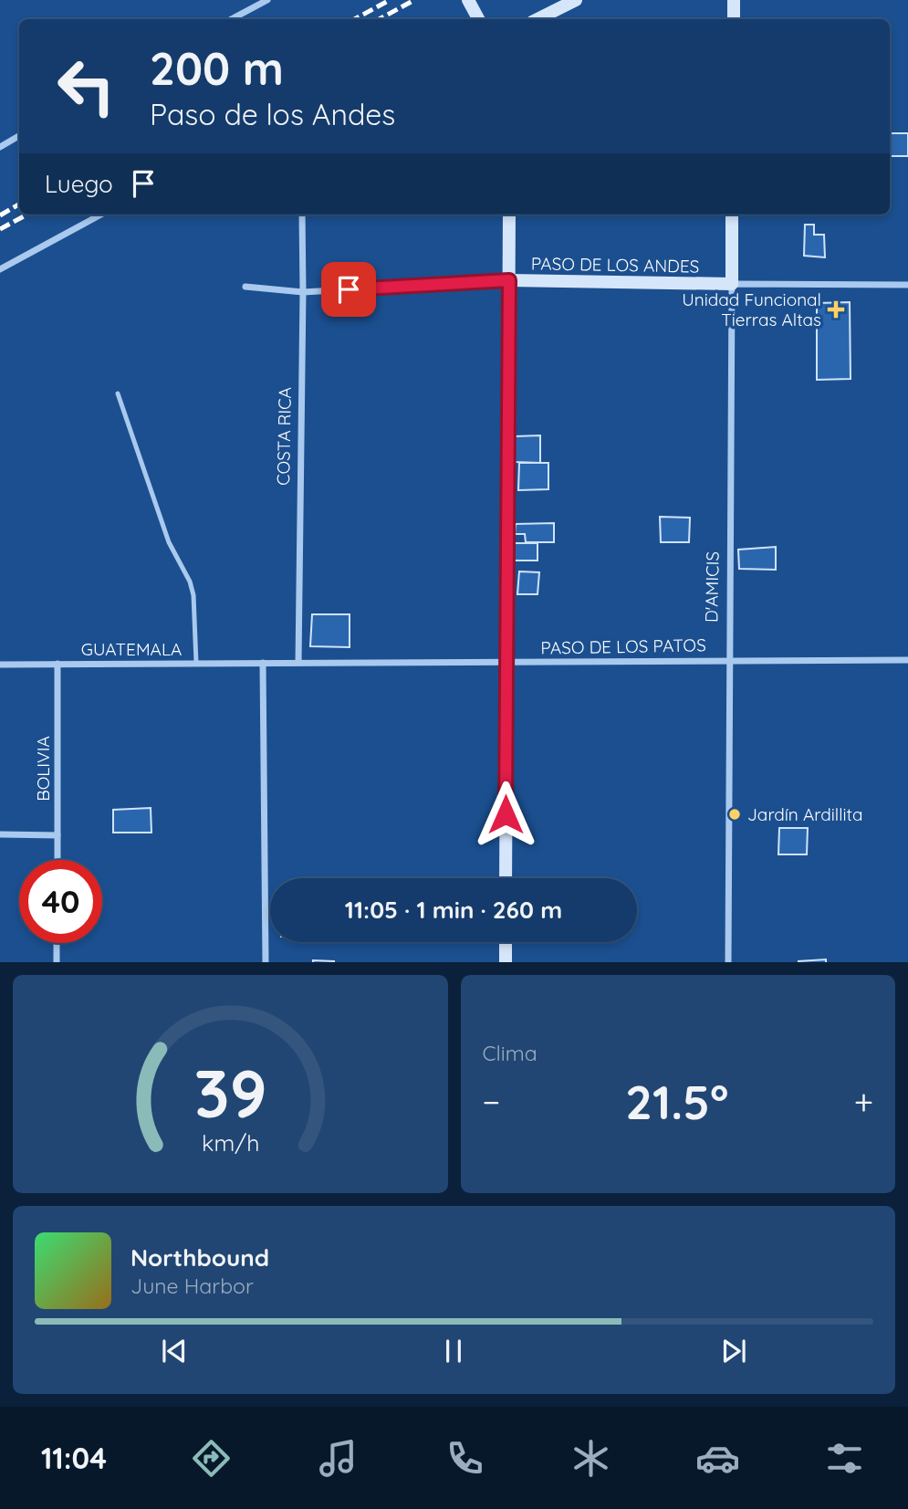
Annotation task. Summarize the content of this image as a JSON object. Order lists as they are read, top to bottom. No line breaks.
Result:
{"streets":{"street":["PASO DE LOS ANDES","COSTA RICA","D'AMICIS","PASO DE LOS PATOS","GUATEMALA","BOLIVIA"]},"crossings":[["PASO DE LOS ANDES","COSTA RICA"],["PASO DE LOS ANDES","D'AMICIS"],["COSTA RICA","PASO DE LOS PATOS"],["D'AMICIS","PASO DE LOS PATOS"],["PASO DE LOS PATOS","GUATEMALA"],["GUATEMALA","BOLIVIA"]],"places":{"health":["Unidad Funcional Tierras Altas"],"other":["Jardín Ardillita"]},"page":{"turn":["200 m","Paso de los Andes"],"then":"Luego","limit":"40","trip":"11:05 · 1 min · 260 m","tile":"Clima","heat":["−","21.5°","+"],"song":["Northbound","June Harbor"],"tabs":"11:04","gauge":["39","km/h"]}}
